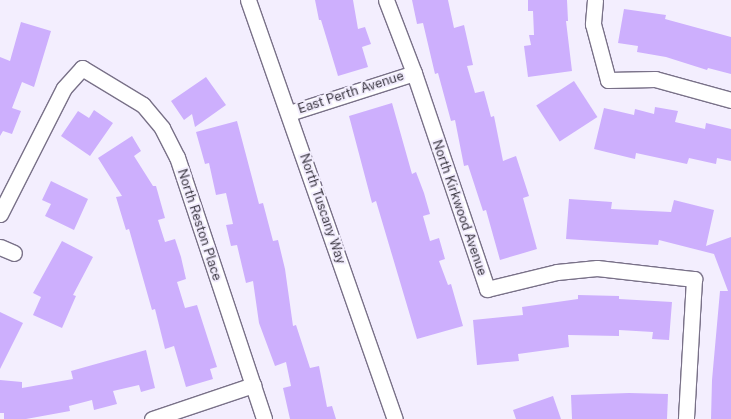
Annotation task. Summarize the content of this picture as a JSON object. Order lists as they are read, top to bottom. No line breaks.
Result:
{"streets":{"street":["East Perth Avenue","North Kirkwood Avenue","North Tuscany Way","North Reston Place"]},"crossings":[["East Perth Avenue","North Kirkwood Avenue"],["East Perth Avenue","North Tuscany Way"]]}
